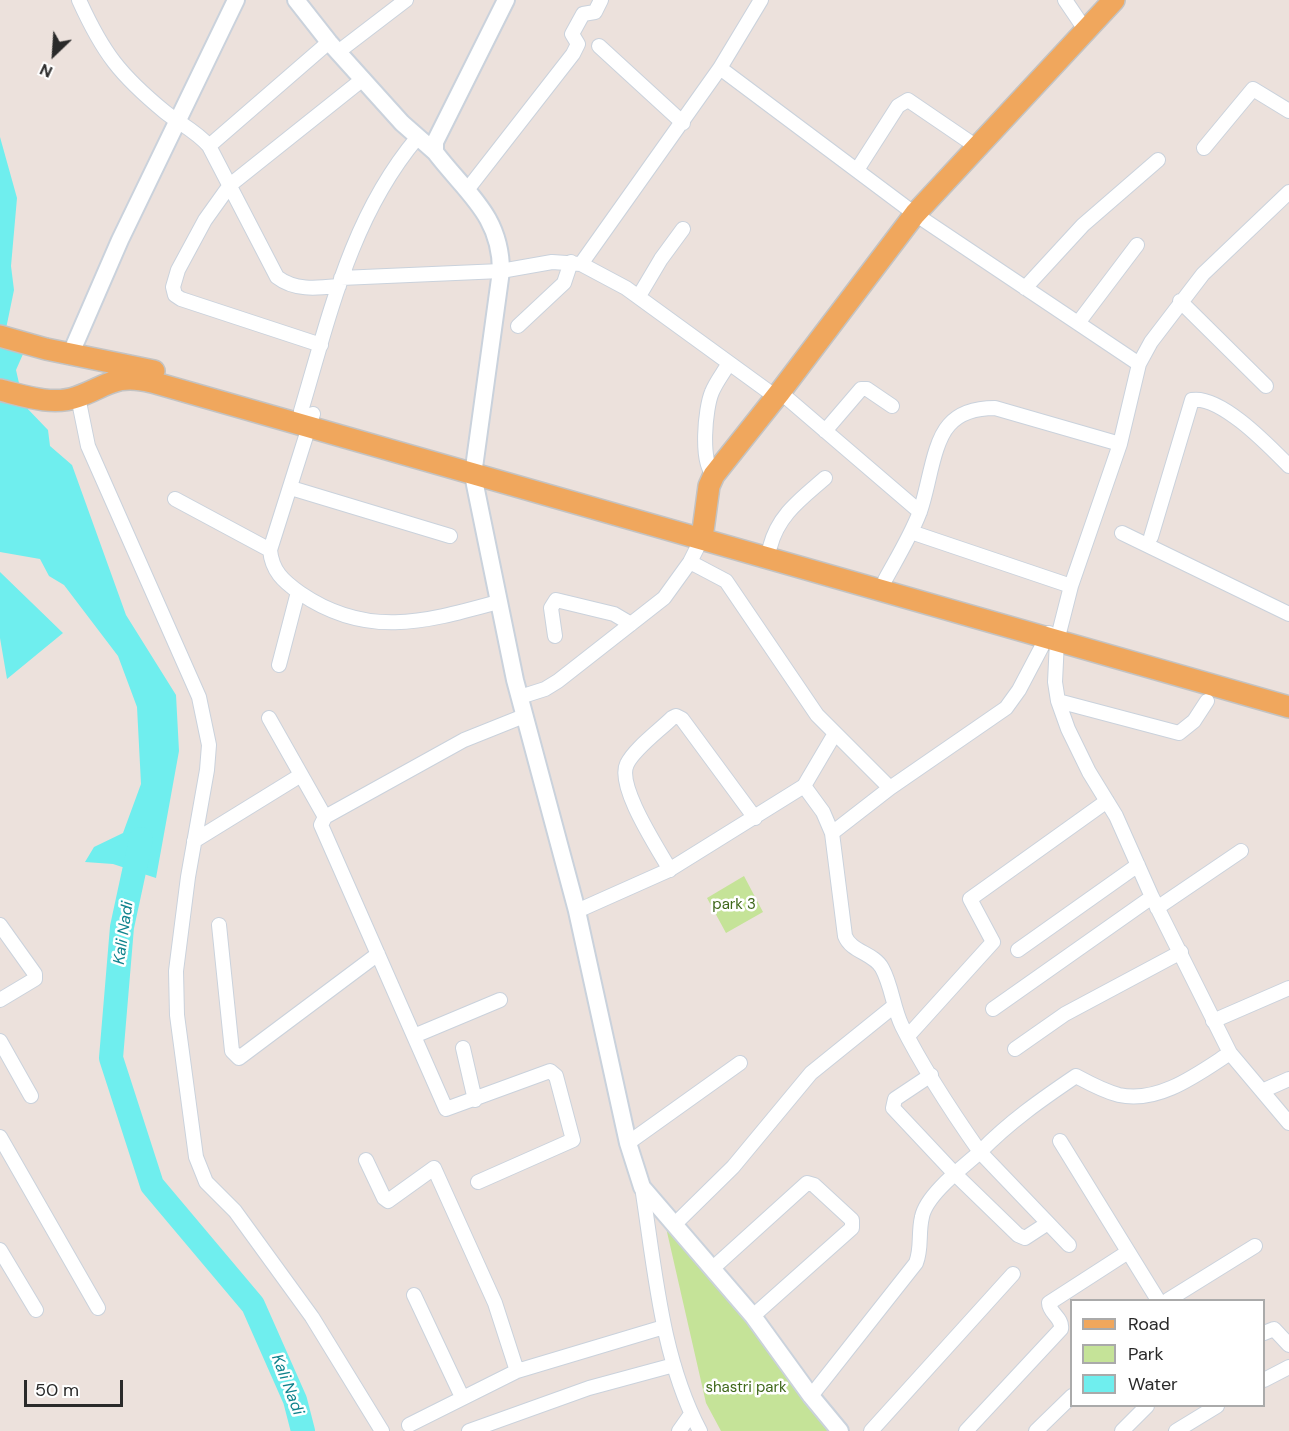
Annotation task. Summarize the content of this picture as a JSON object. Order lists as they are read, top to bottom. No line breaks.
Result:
{"water":["Kali Nadi"],"parks":["park 3","shastri park"],"legend":["Road","Park","Water"],"scale_bar":"50 m","north":"bottom left"}
